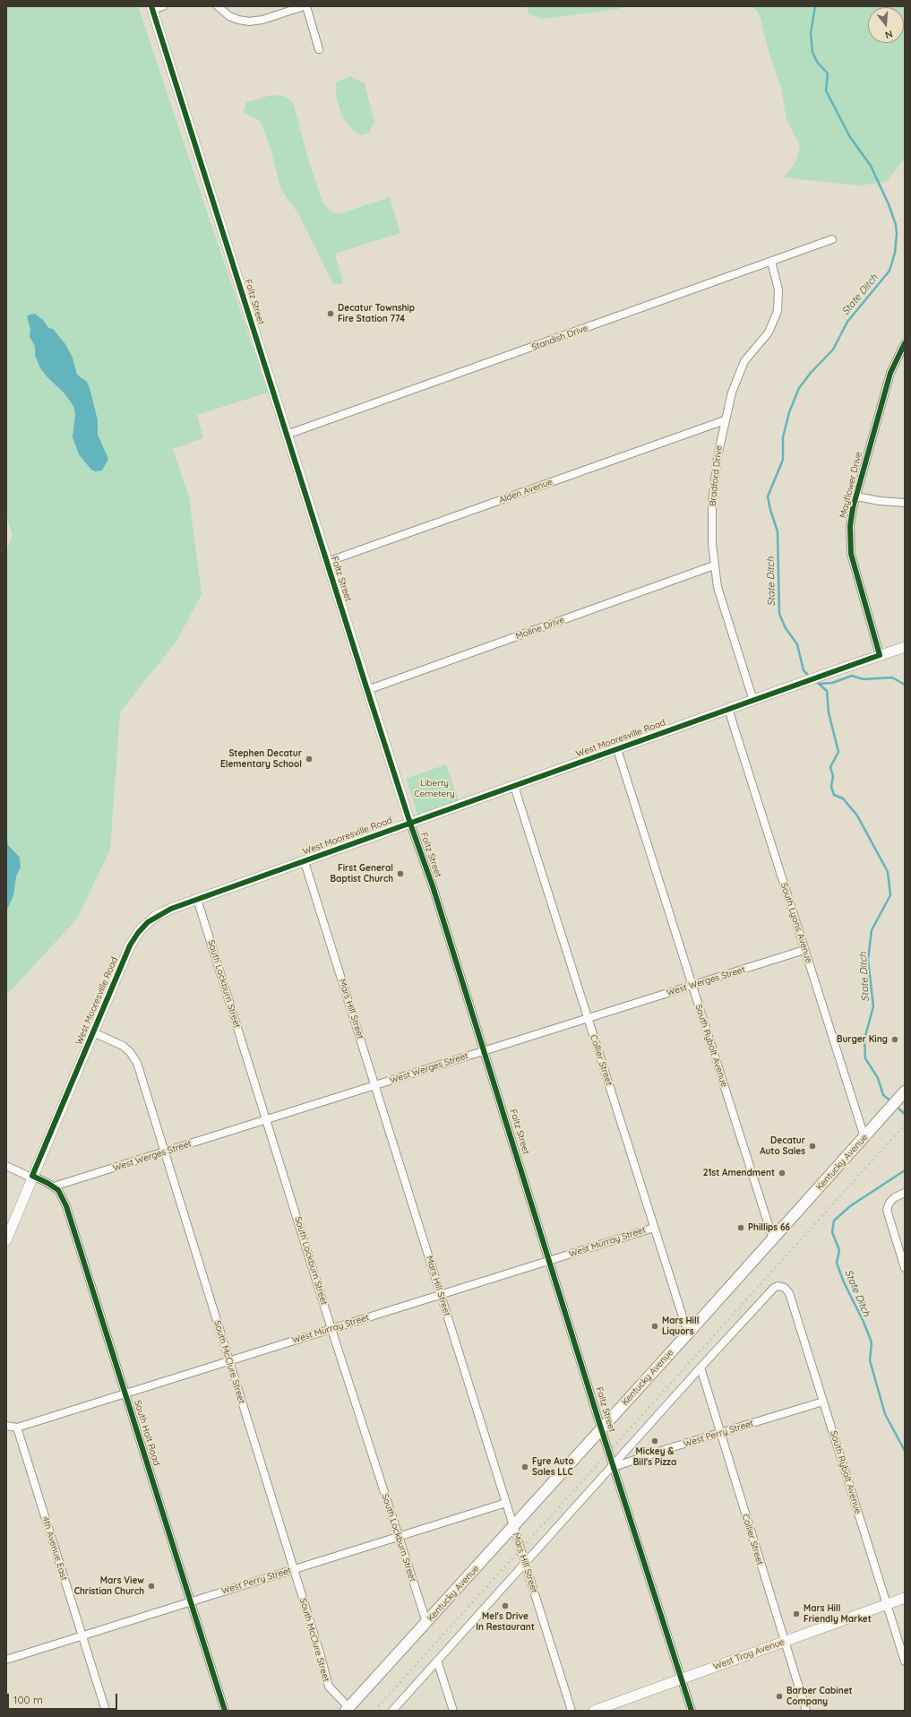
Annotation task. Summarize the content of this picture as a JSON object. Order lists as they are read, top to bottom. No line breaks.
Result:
{"streets":{"main road":["Kentucky Avenue"],"street":["Foltz Street","Standish Drive","Bradford Drive","Mayflower Drive","Alden Avenue","Moline Drive","West Mooresville Road","South Lyons Avenue","West Werges Street","South Lockburn Street","Mars Hill Street","South Rybolt Avenue","Collier Street","West Murray Street","South McClure Street","South Holt Road","West Perry Street","4th Avenue East","West Troy Avenue"]},"crossings":[["Foltz Street","Standish Drive"],["Foltz Street","Alden Avenue"],["Foltz Street","Moline Drive"],["Foltz Street","West Mooresville Road"],["Foltz Street","West Werges Street"],["Foltz Street","Kentucky Avenue"],["Foltz Street","West Murray Street"],["Foltz Street","West Perry Street"],["Foltz Street","West Troy Avenue"],["Standish Drive","Bradford Drive"],["Bradford Drive","Alden Avenue"],["Bradford Drive","Moline Drive"],["Bradford Drive","West Mooresville Road"],["Mayflower Drive","West Mooresville Road"],["West Mooresville Road","South Lyons Avenue"],["West Mooresville Road","South Lockburn Street"],["West Mooresville Road","Mars Hill Street"],["West Mooresville Road","South Rybolt Avenue"],["West Mooresville Road","Collier Street"],["West Mooresville Road","South McClure Street"],["West Mooresville Road","South Holt Road"],["South Lyons Avenue","West Werges Street"],["South Lyons Avenue","Kentucky Avenue"],["West Werges Street","South Lockburn Street"],["West Werges Street","Mars Hill Street"],["West Werges Street","South Rybolt Avenue"],["West Werges Street","Collier Street"],["West Werges Street","South McClure Street"],["West Werges Street","South Holt Road"],["South Lockburn Street","Kentucky Avenue"],["South Lockburn Street","West Murray Street"],["South Lockburn Street","West Perry Street"],["Mars Hill Street","Kentucky Avenue"],["Mars Hill Street","West Murray Street"],["Mars Hill Street","West Perry Street"],["South Rybolt Avenue","Collier Street"],["South Rybolt Avenue","Kentucky Avenue"],["South Rybolt Avenue","West Perry Street"],["South Rybolt Avenue","West Troy Avenue"],["Collier Street","Kentucky Avenue"],["Collier Street","West Murray Street"],["Collier Street","West Perry Street"],["Collier Street","West Troy Avenue"],["Kentucky Avenue","South McClure Street"],["West Murray Street","South McClure Street"],["West Murray Street","South Holt Road"],["West Murray Street","4th Avenue East"],["South McClure Street","West Perry Street"],["South Holt Road","West Perry Street"],["West Perry Street","4th Avenue East"]],"water":["State Ditch"],"parks":["Liberty Cemetery"],"places":["Decatur Township Fire Station 774","Stephen Decatur Elementary School","First General Baptist Church","Burger King","Decatur Auto Sales","21st Amendment","Phillips 66","Mars Hill Liquors","Mickey & Bill's Pizza","Fyre Auto Sales LLC","Mars View Christian Church","Mel's Drive In Restaurant","Mars Hill Friendly Market","Barber Cabinet Company"],"scale_bar":"100 m","north":"bottom"}
